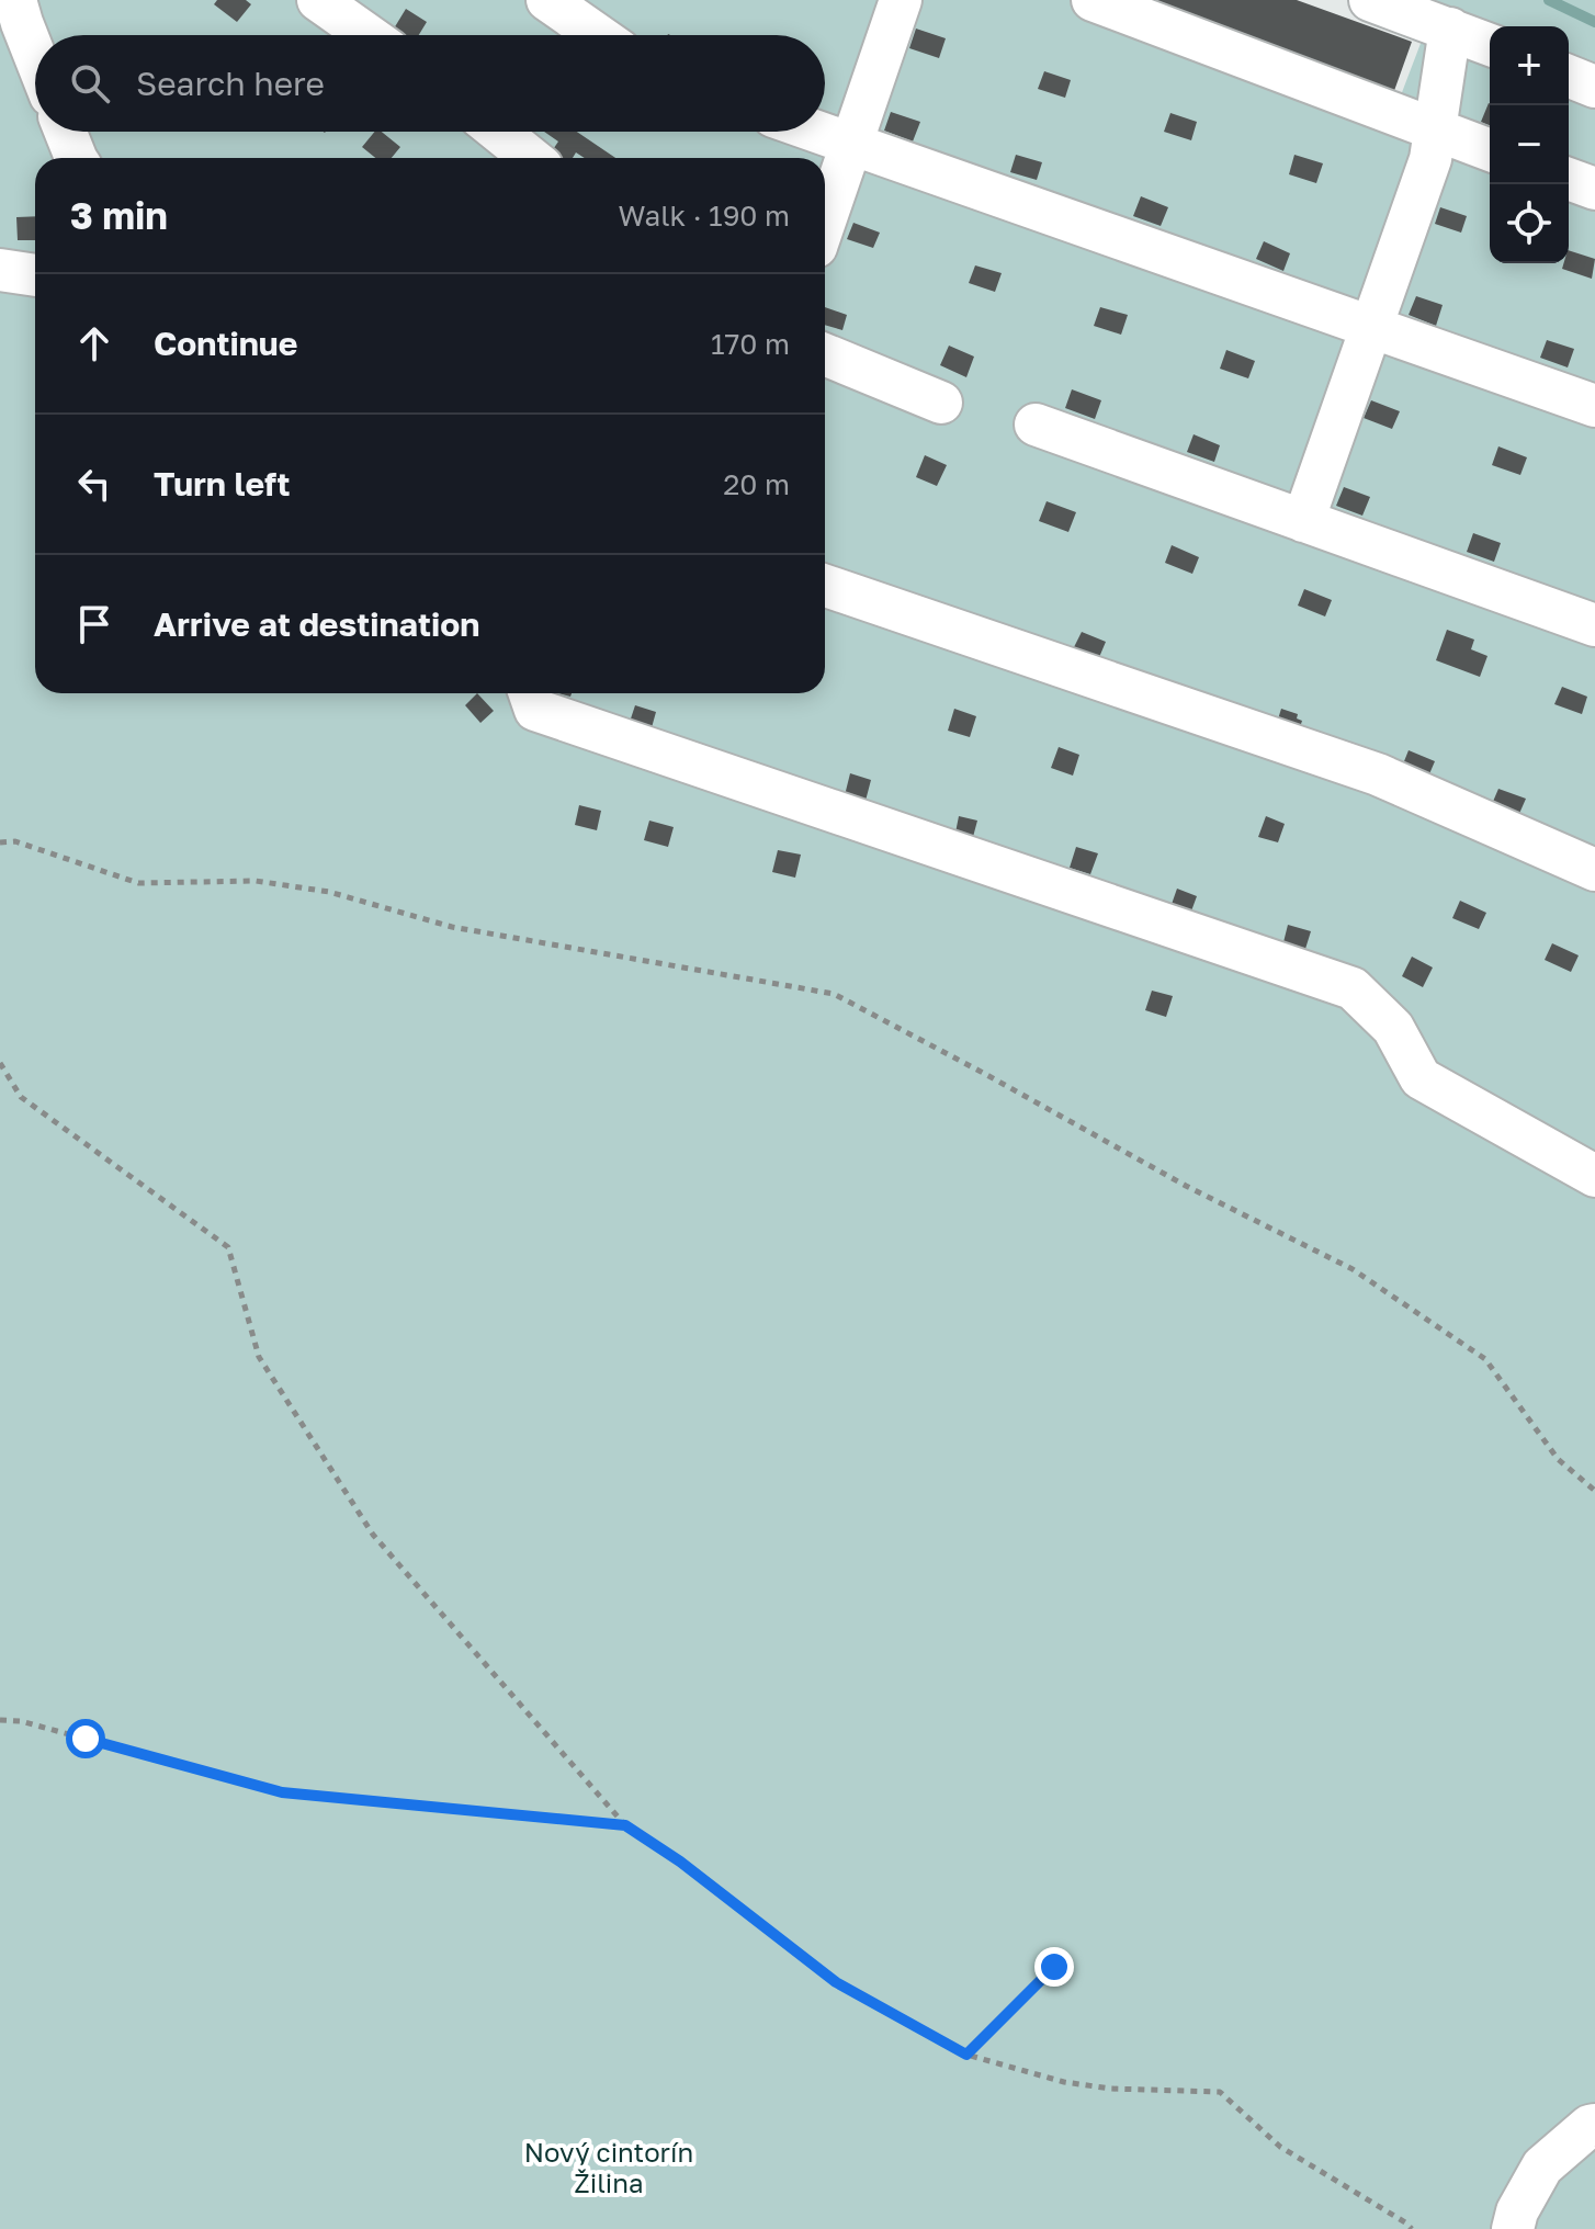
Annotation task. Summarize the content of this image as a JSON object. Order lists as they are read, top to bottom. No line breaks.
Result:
{"parks":["Nový cintorín Žilina"],"page":{"map_buttons":["+","−"],"search":"Search here","heading":["3 min","Walk · 190 m"],"list":[["Continue","170 m"],["Turn left","20 m"],"Arrive at destination"]}}
